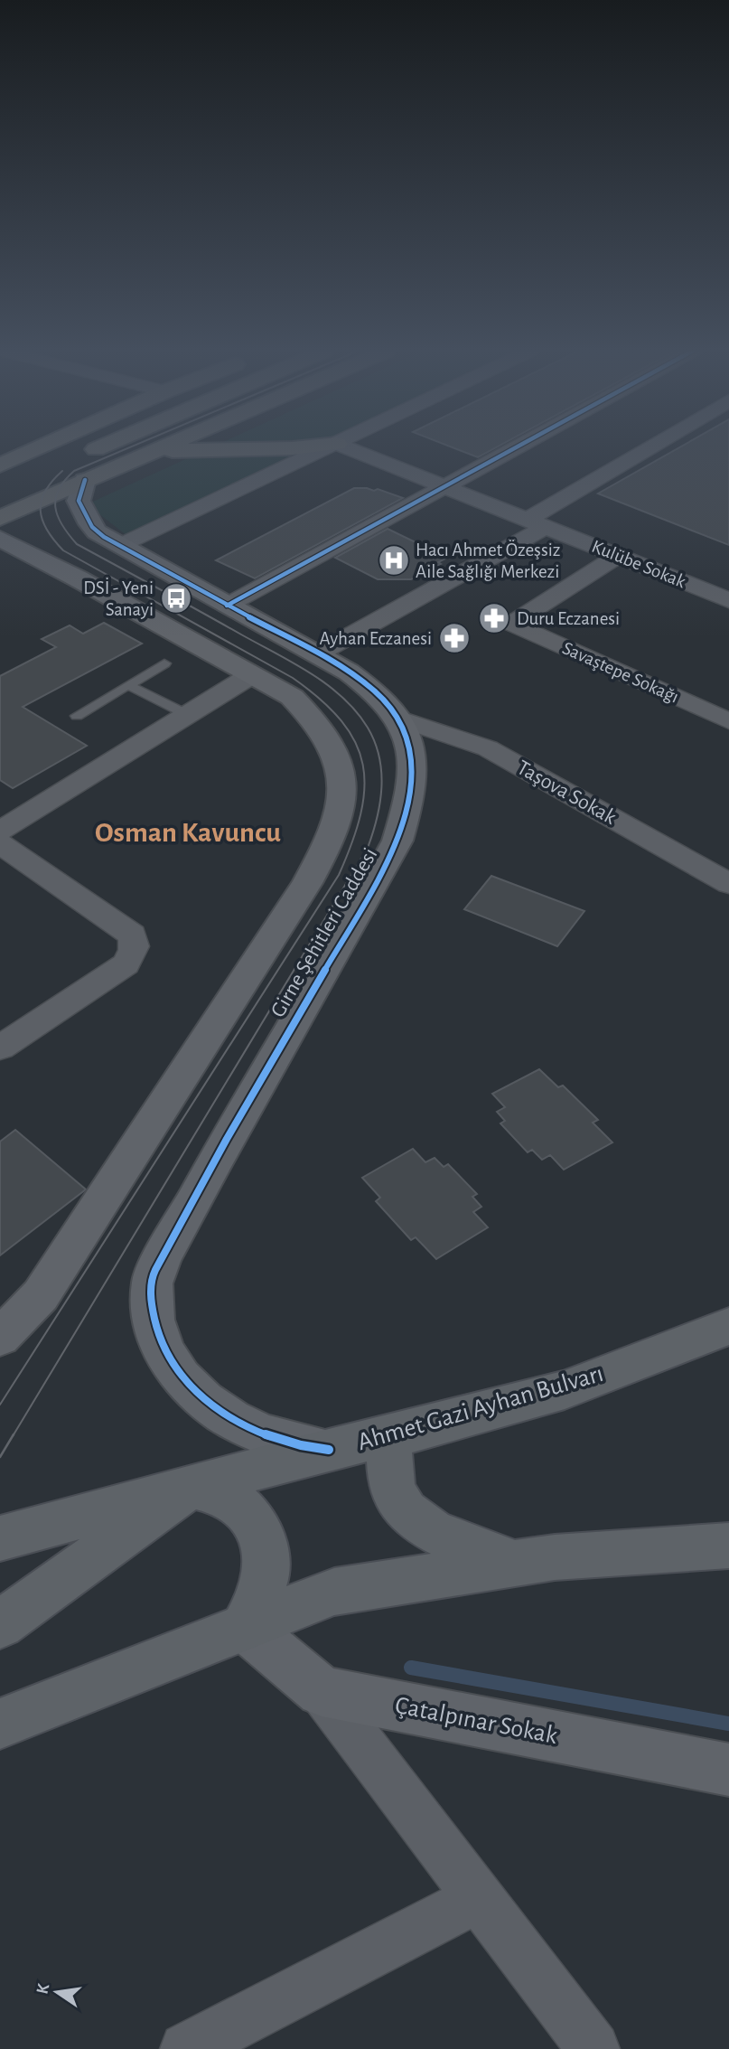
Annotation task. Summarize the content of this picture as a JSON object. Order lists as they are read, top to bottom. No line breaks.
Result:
{"streets":{"main road":["Ahmet Gazi Ayhan Bulvarı"],"street":["Kulübe Sokak","Savaştepe Sokağı","Taşova Sokak","Girne Şehitleri Caddesi","Çatalpınar Sokak"]},"crossings":[["Kulübe Sokak","Savaştepe Sokağı"],["Taşova Sokak","Girne Şehitleri Caddesi"],["Girne Şehitleri Caddesi","Ahmet Gazi Ayhan Bulvarı"]],"districts":["Osman Kavuncu"],"places":{"hospital":["Hacı Ahmet Özeşsiz Aile Sağlığı Merkezi"],"bus stop":["DSİ - Yeni Sanayi"],"pharmacy":["Duru Eczanesi","Ayhan Eczanesi"]},"north":"left"}
